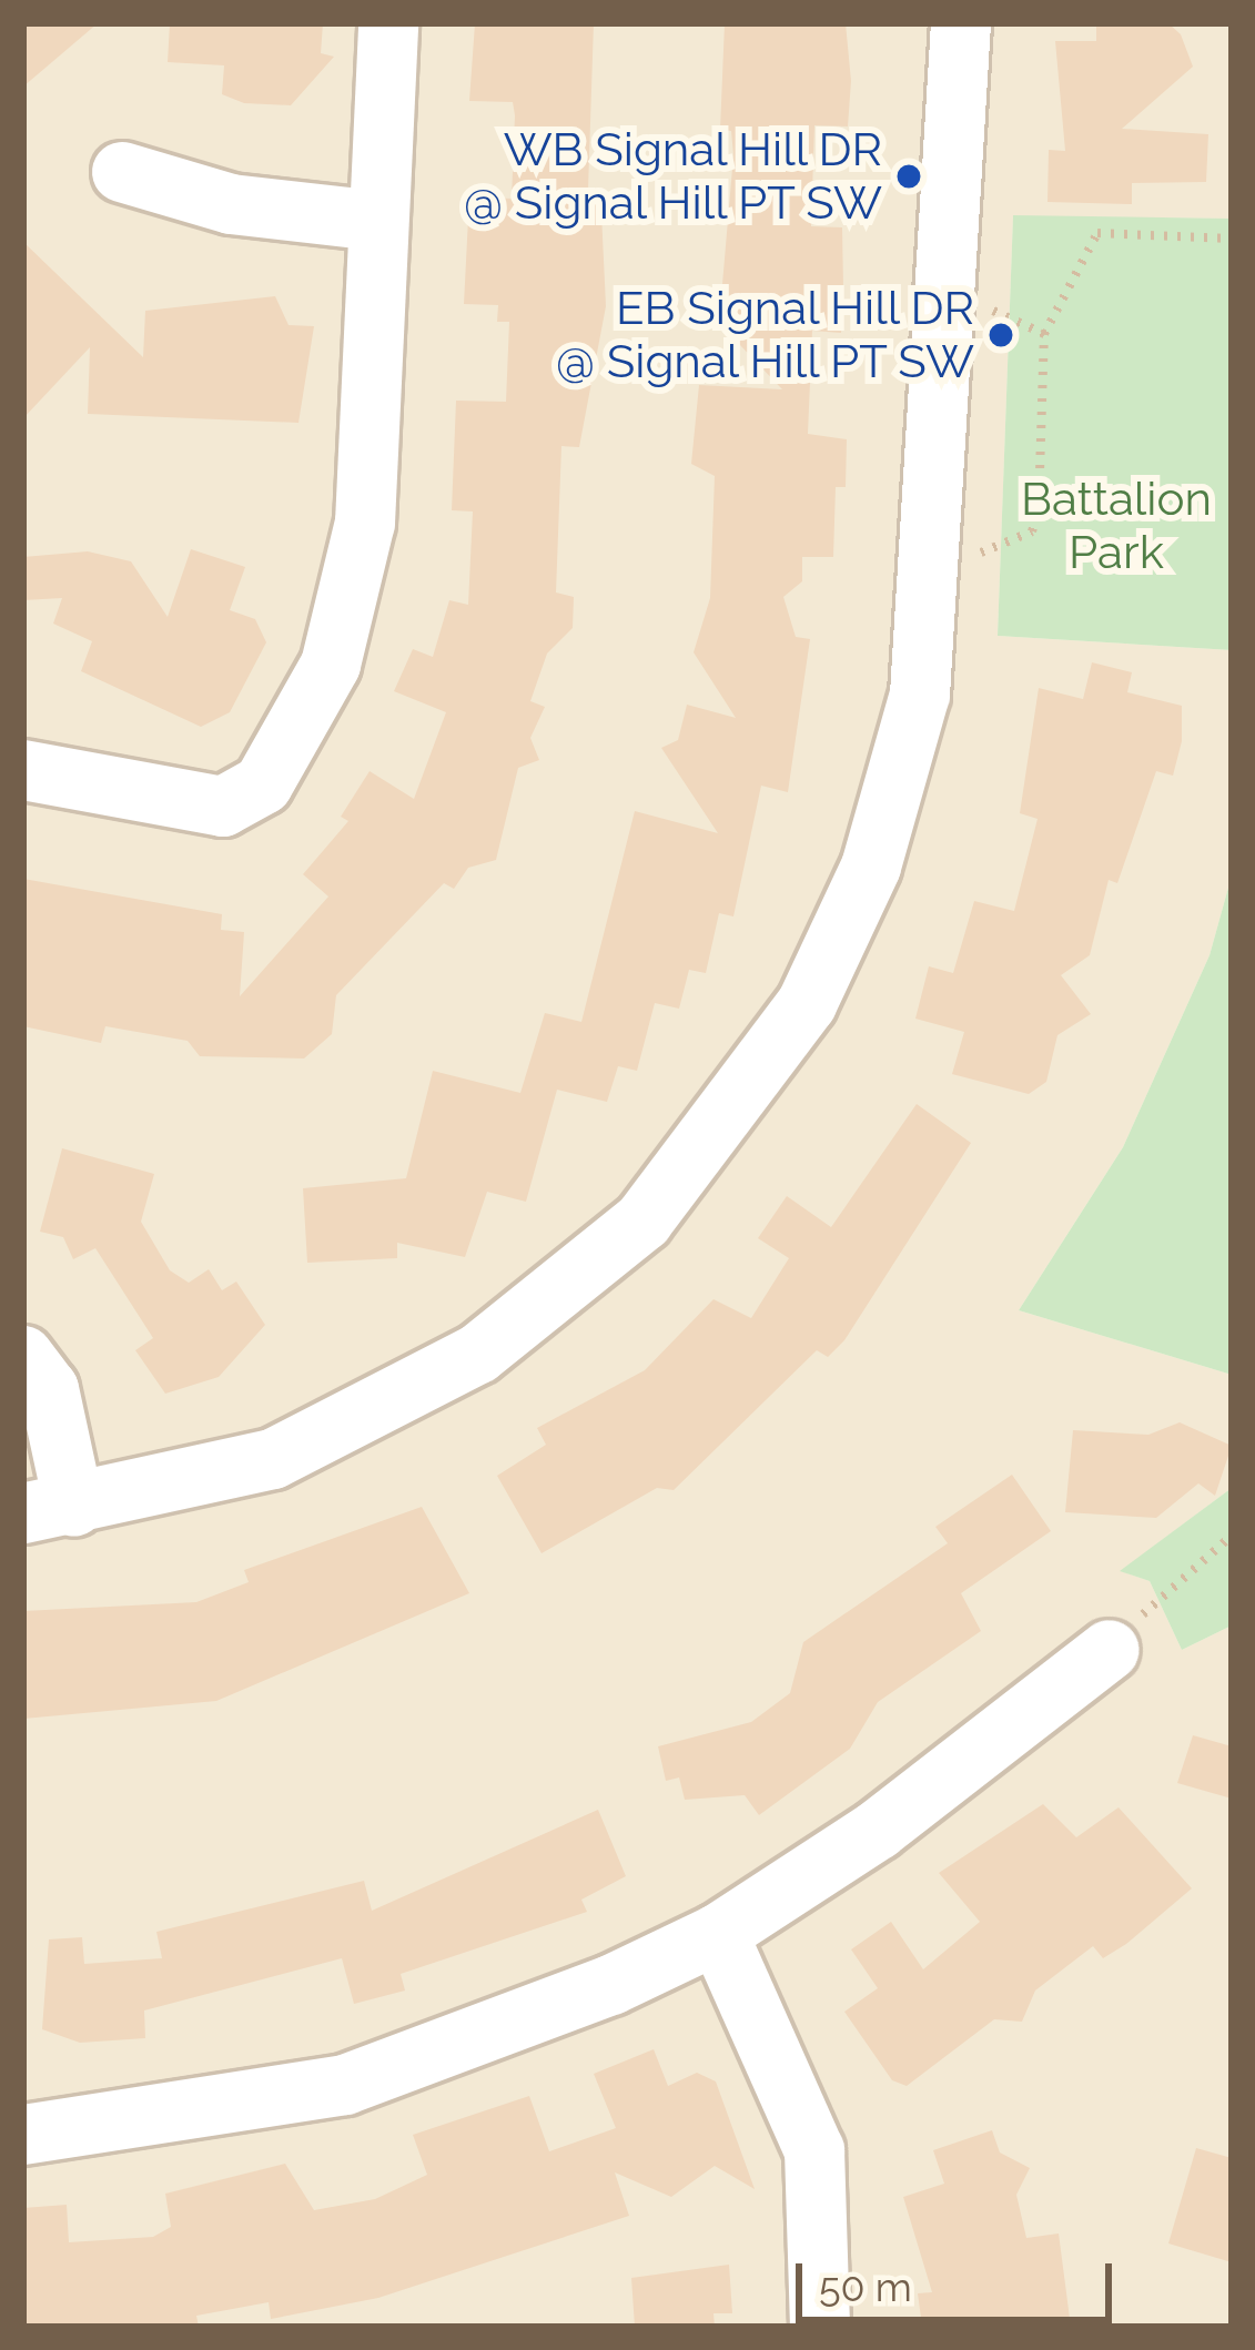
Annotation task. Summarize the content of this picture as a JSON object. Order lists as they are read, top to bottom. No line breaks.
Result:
{"parks":["Battalion Park"],"places":["WB Signal Hill DR @ Signal Hill PT SW","EB Signal Hill DR @ Signal Hill PT SW"],"scale_bar":"50 m"}
